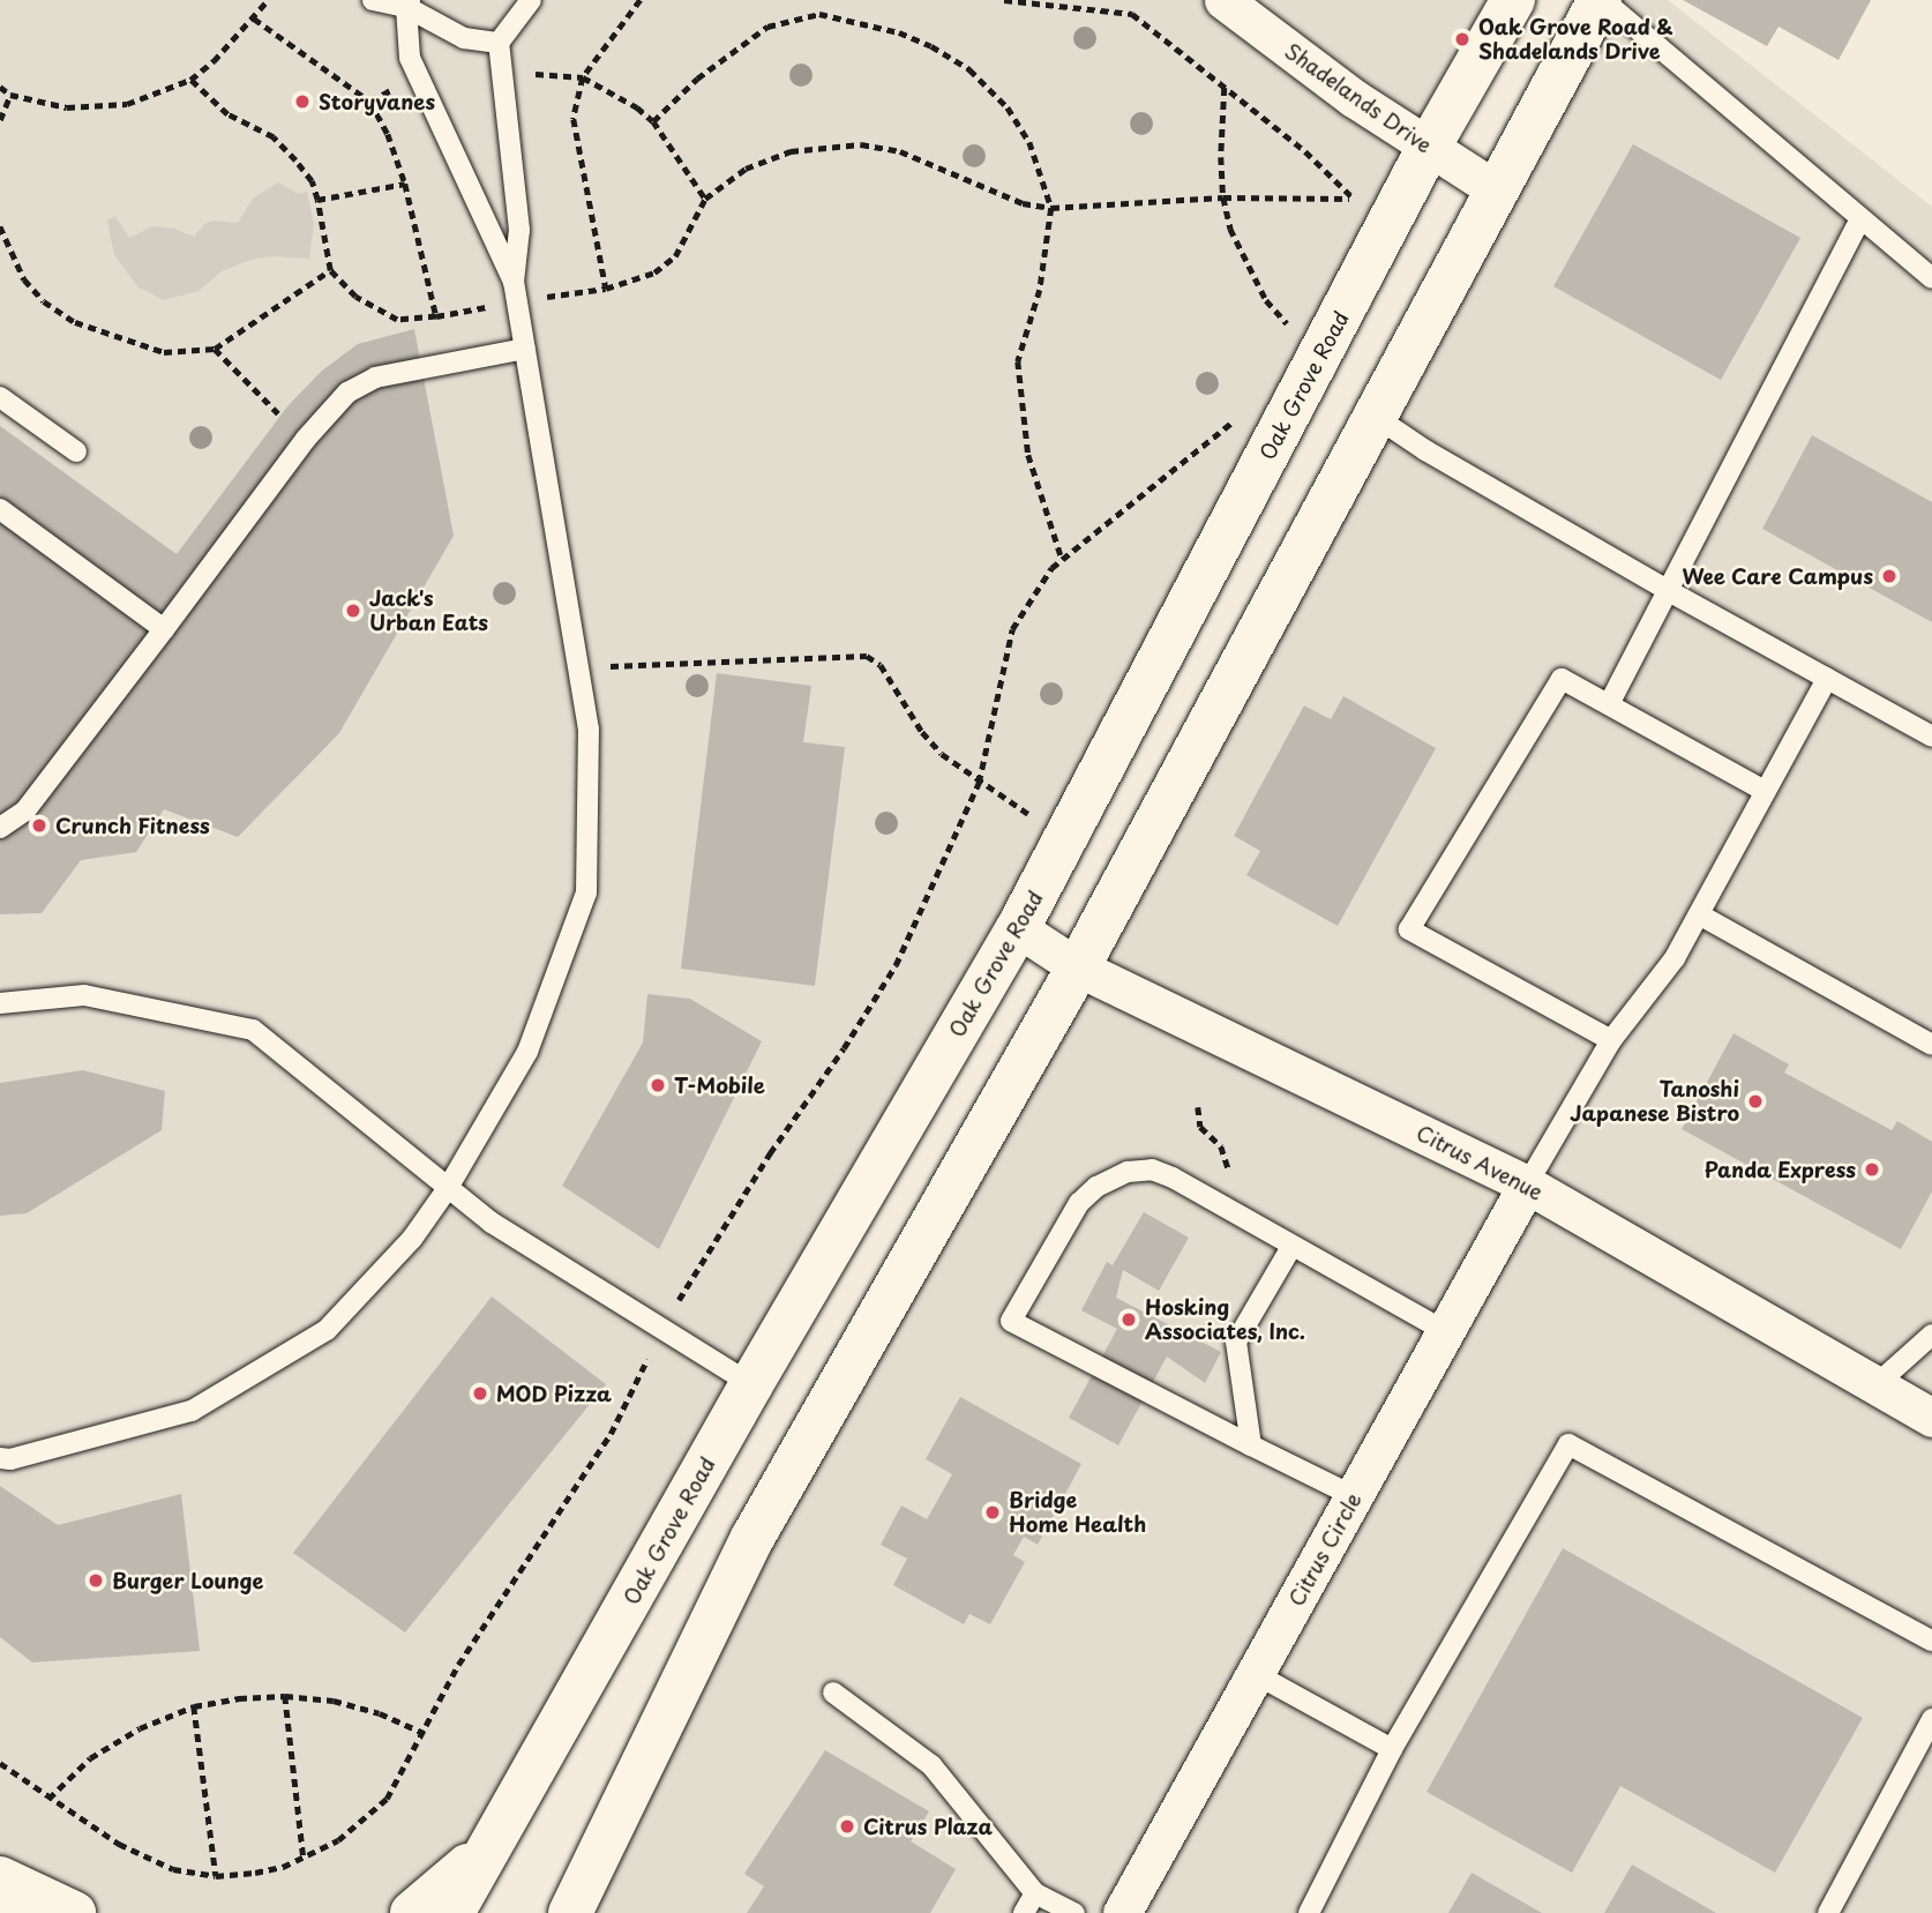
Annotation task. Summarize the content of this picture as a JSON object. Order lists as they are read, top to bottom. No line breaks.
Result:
{"streets":{"main road":["Oak Grove Road"],"street":["Shadelands Drive","Citrus Avenue","Citrus Circle"]},"crossings":[["Shadelands Drive","Oak Grove Road"],["Oak Grove Road","Citrus Avenue"],["Citrus Avenue","Citrus Circle"]],"places":["Oak Grove Road & Shadelands Drive","Storyvanes","Wee Care Campus","Jack's Urban Eats","Crunch Fitness","T-Mobile","Tanoshi Japanese Bistro","Panda Express","Hosking Associates, Inc.","MOD Pizza","Bridge Home Health","Burger Lounge","Citrus Plaza"]}
